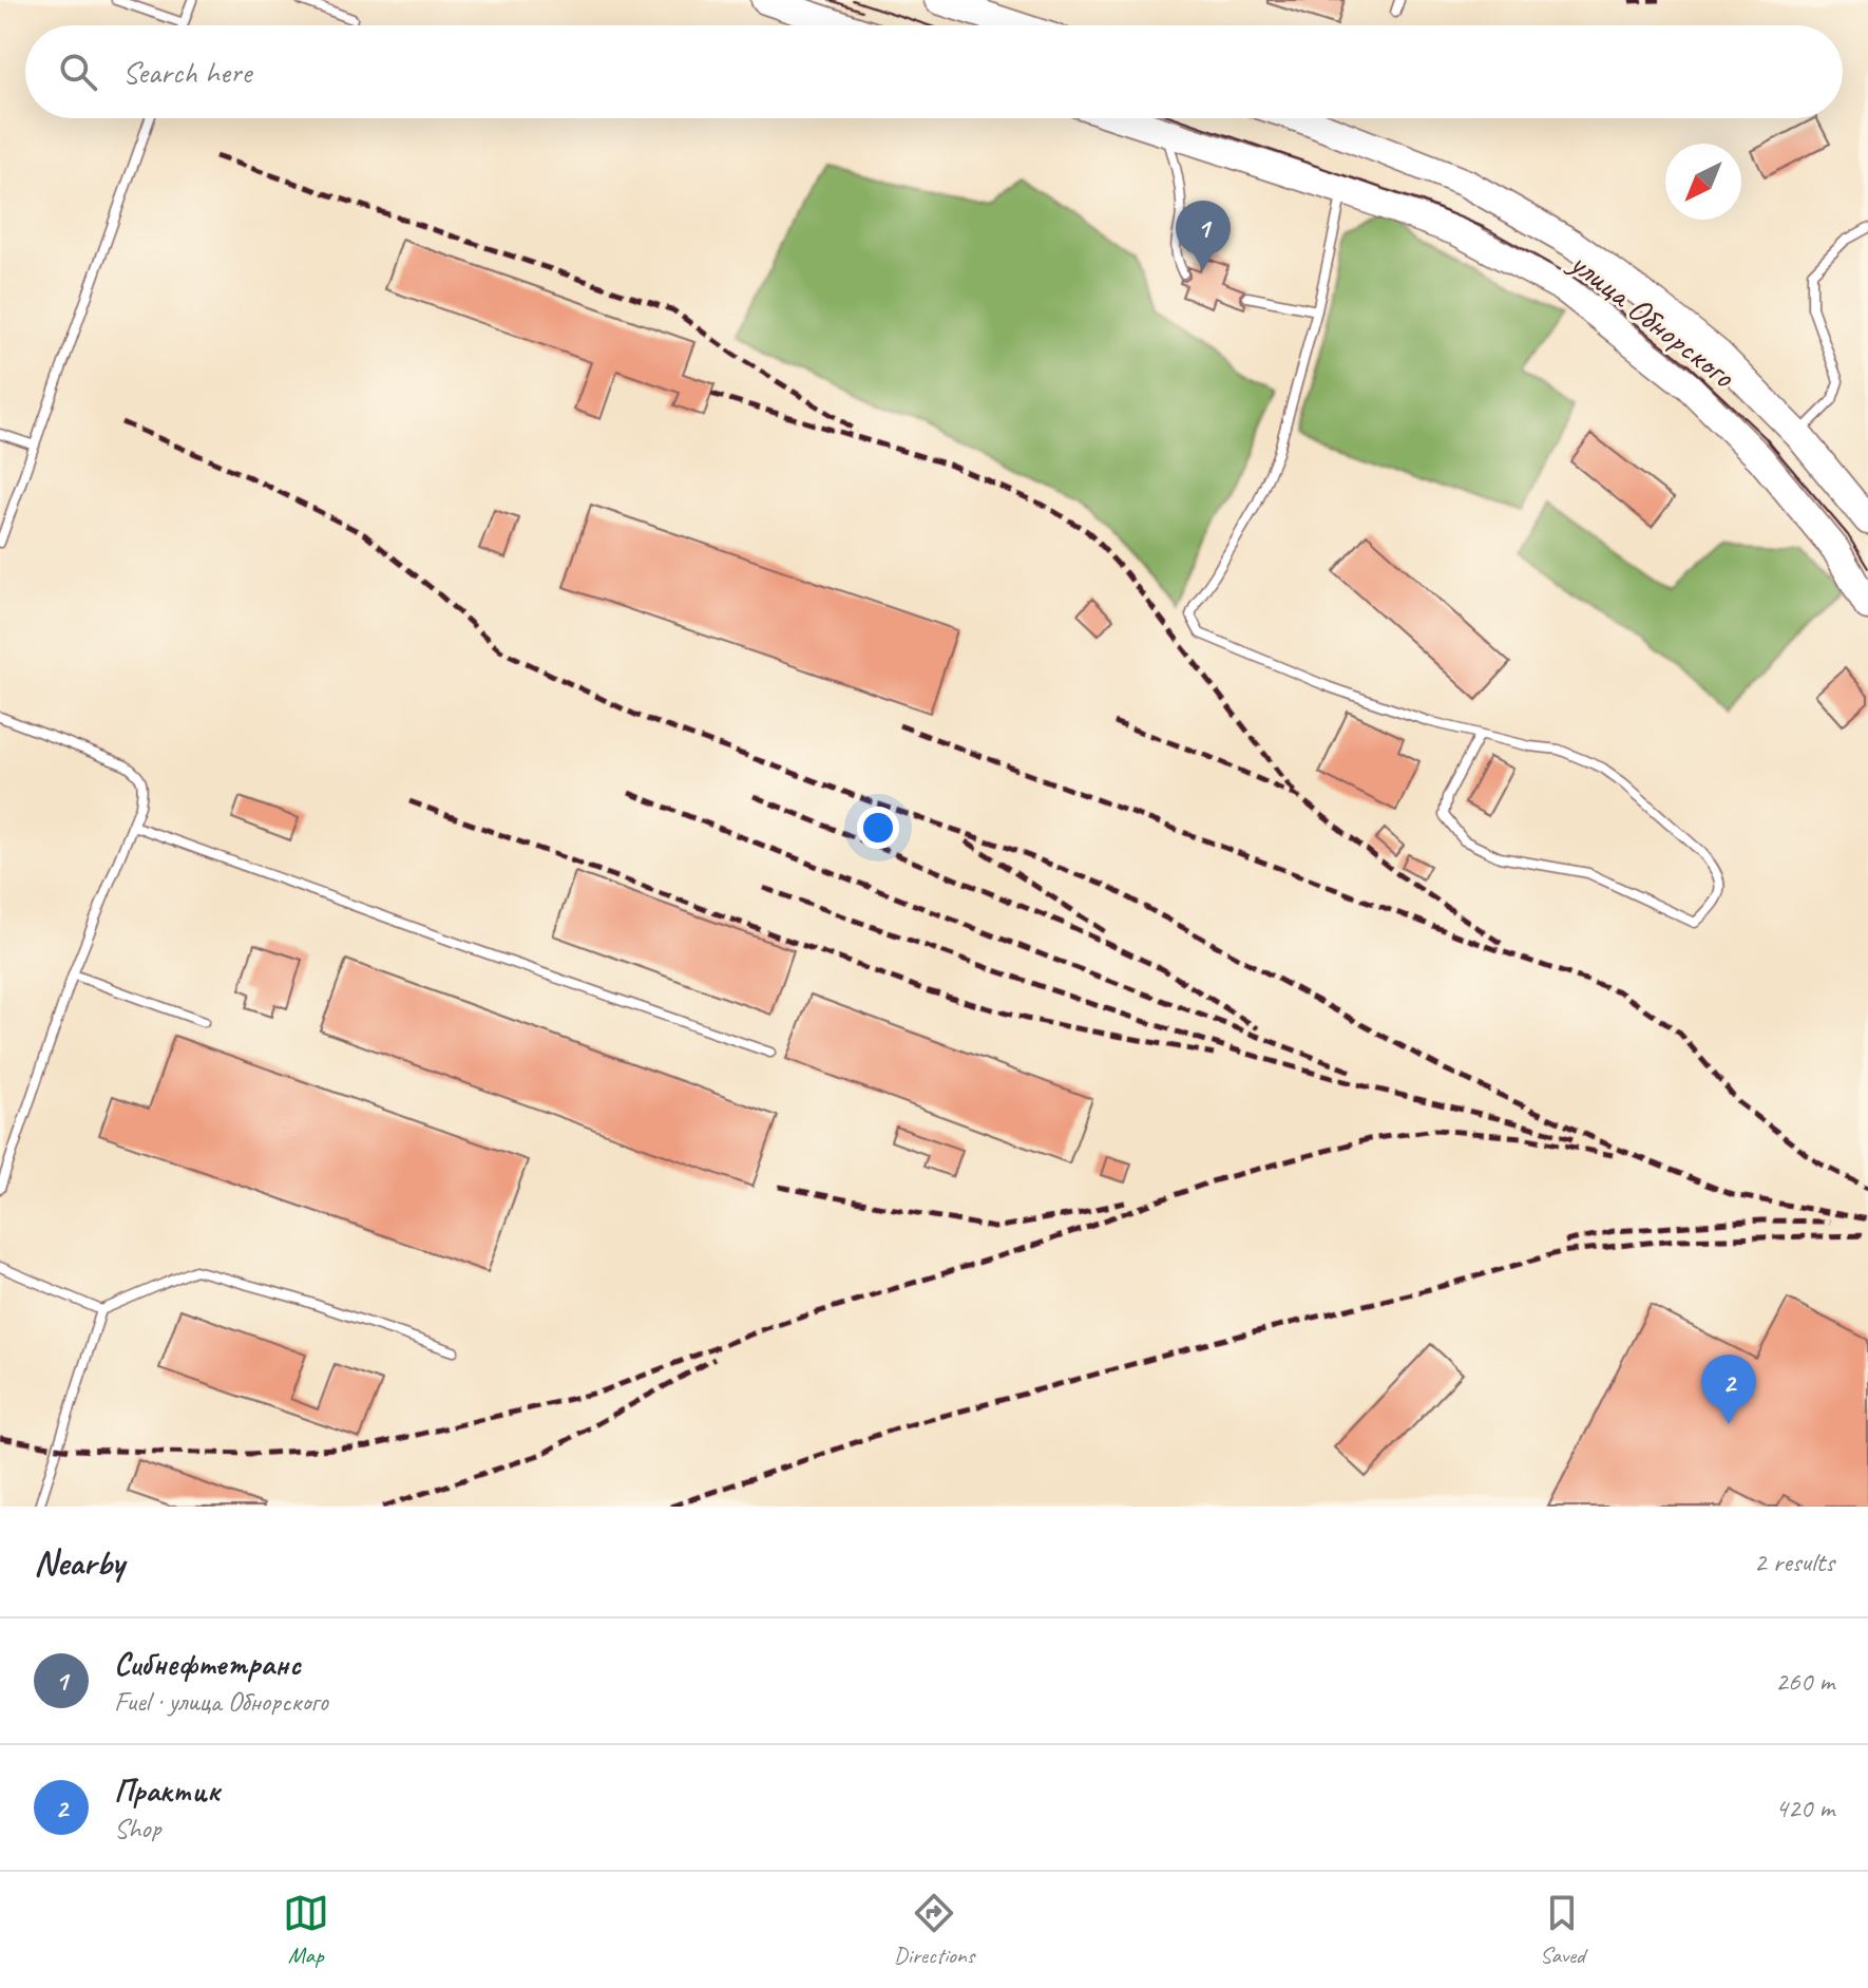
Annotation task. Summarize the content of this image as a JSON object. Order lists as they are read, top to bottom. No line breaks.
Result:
{"streets":{"main road":["улица Обнорского"]},"north":"bottom left","page":{"search":"Search here","pins":["1","2"],"heading":["Nearby","2 results"],"list":[{"mark":"1","name":"Сибнефтетранс","note":"Fuel · улица Обнорского","value":"260 m"},{"mark":"2","name":"Практик","note":"Shop","value":"420 m"}],"nav":["Map","Directions","Saved"]}}
